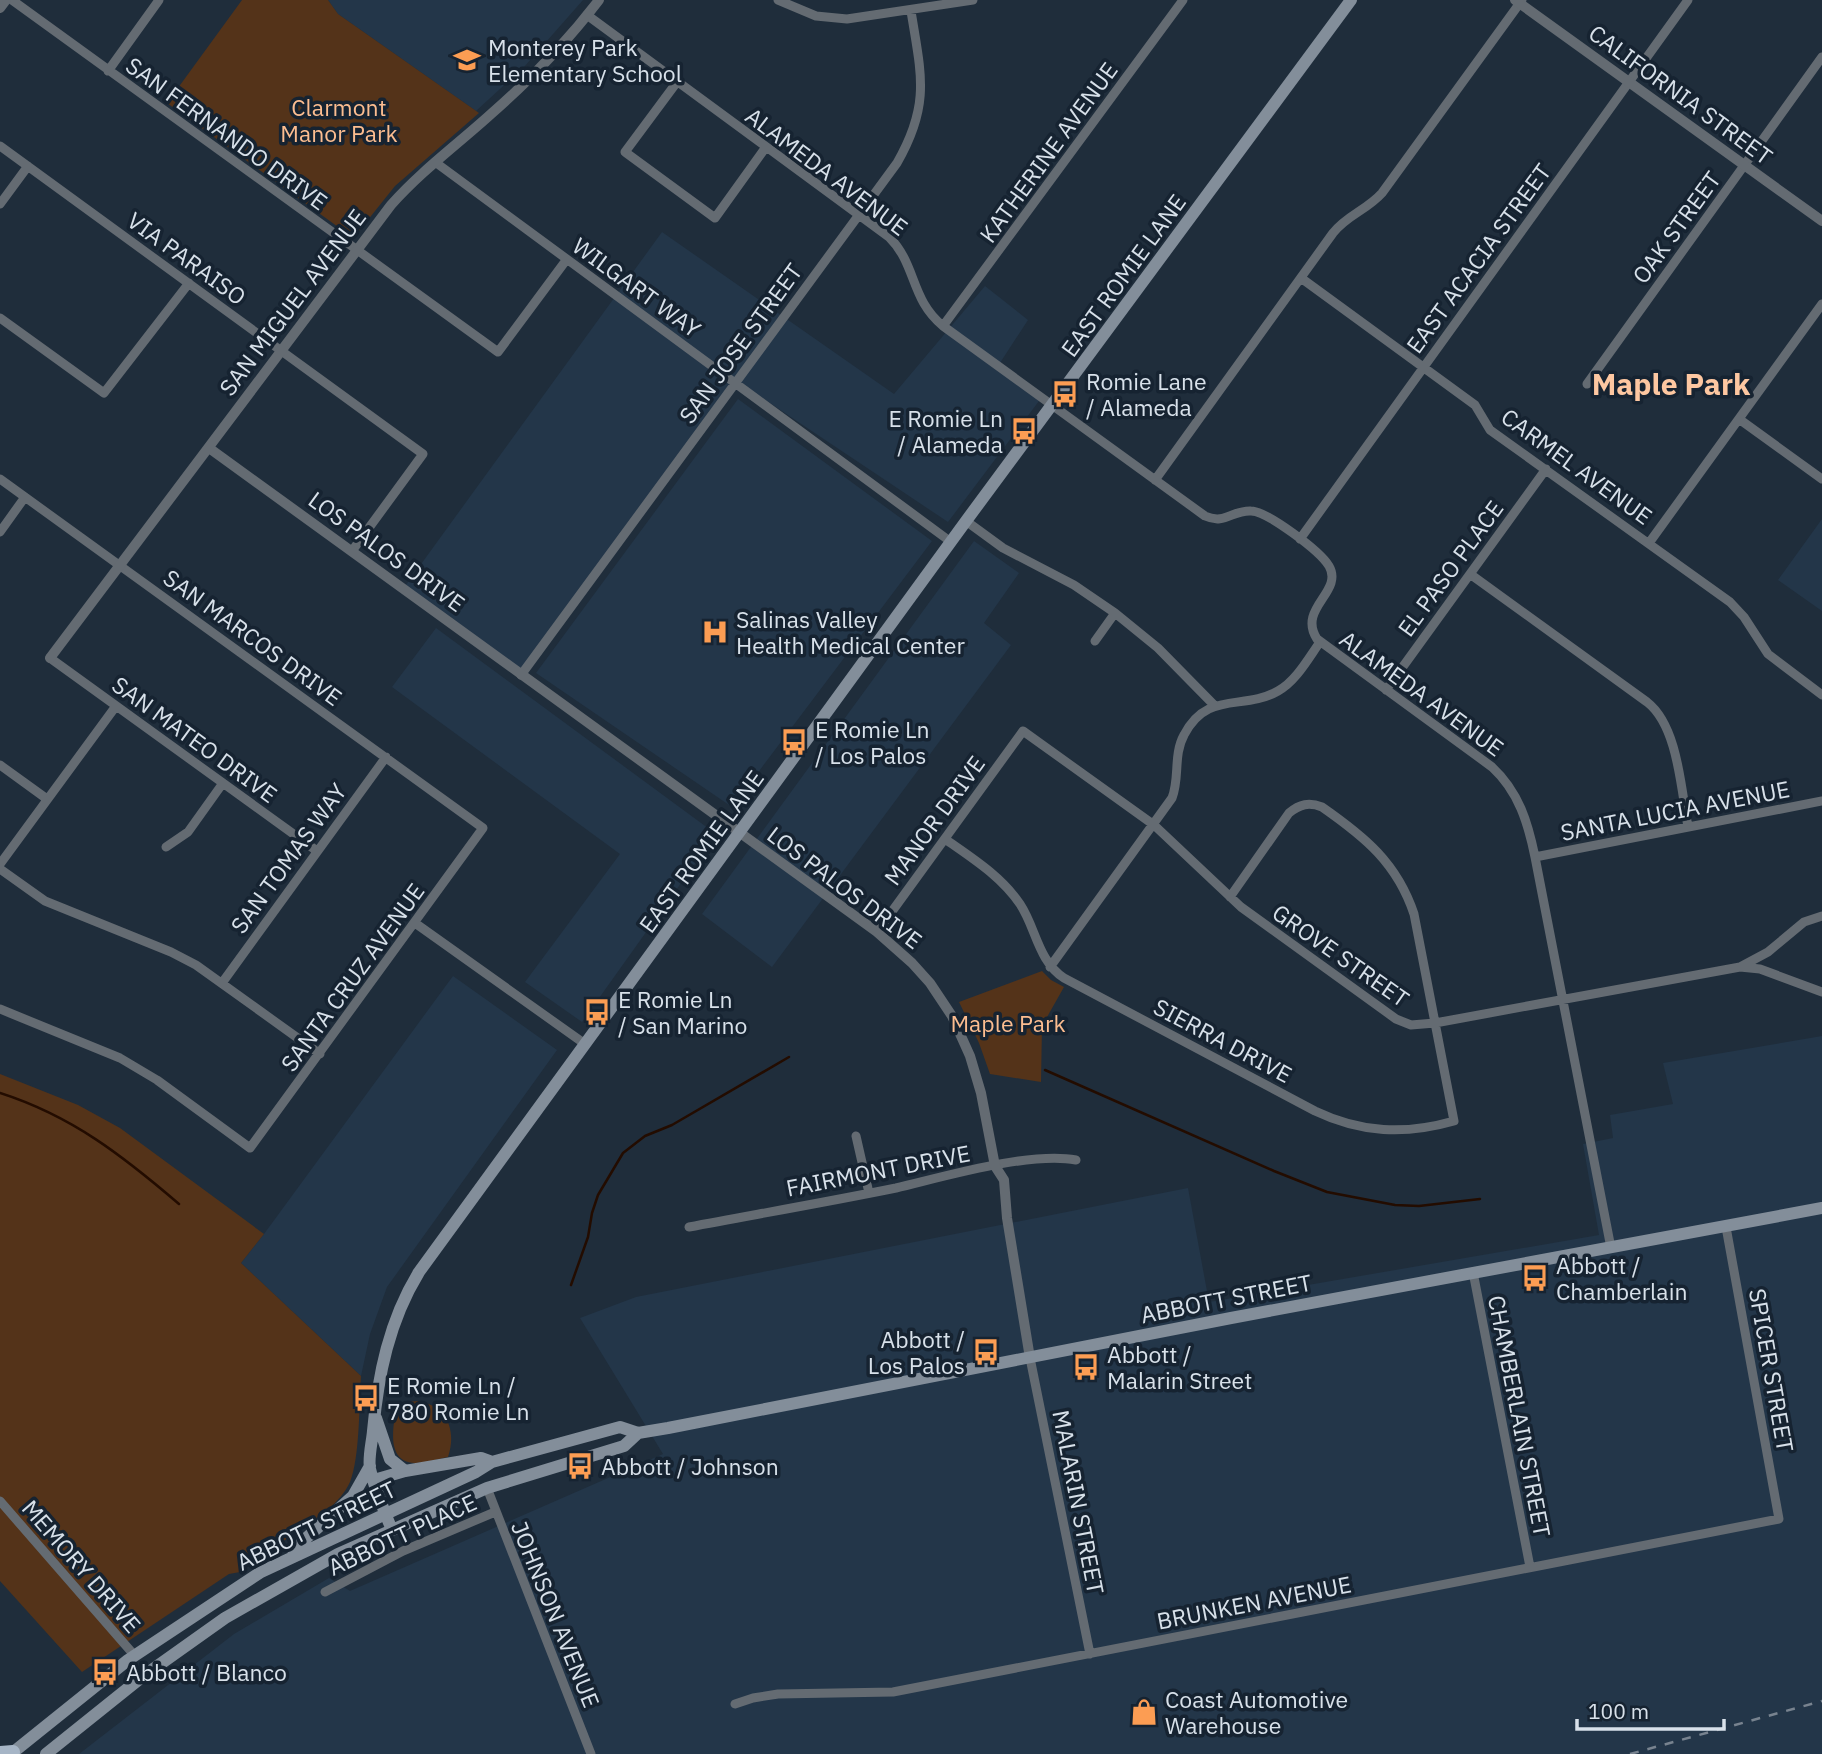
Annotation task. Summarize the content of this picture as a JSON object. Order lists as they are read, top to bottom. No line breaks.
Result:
{"streets":{"main road":["EAST ROMIE LANE","ABBOTT STREET"],"street":["CALIFORNIA STREET","SAN FERNANDO DRIVE","KATHERINE AVENUE","ALAMEDA AVENUE","OAK STREET","VIA PARAISO","EAST ACACIA STREET","WILGART WAY","SAN MIGUEL AVENUE","SAN JOSE STREET","CARMEL AVENUE","LOS PALOS DRIVE","EL PASO PLACE","SAN MARCOS DRIVE","SAN MATEO DRIVE","SANTA LUCIA AVENUE","MANOR DRIVE","SAN TOMAS WAY","GROVE STREET","SANTA CRUZ AVENUE","SIERRA DRIVE","FAIRMONT DRIVE","SPICER STREET","CHAMBERLAIN STREET","MALARIN STREET","ABBOTT PLACE","MEMORY DRIVE","BRUNKEN AVENUE","JOHNSON AVENUE"]},"crossings":[["CALIFORNIA STREET","OAK STREET"],["CALIFORNIA STREET","EAST ACACIA STREET"],["SAN FERNANDO DRIVE","WILGART WAY"],["SAN FERNANDO DRIVE","SAN MIGUEL AVENUE"],["KATHERINE AVENUE","ALAMEDA AVENUE"],["ALAMEDA AVENUE","EAST ACACIA STREET"],["ALAMEDA AVENUE","EAST ROMIE LANE"],["ALAMEDA AVENUE","SAN MIGUEL AVENUE"],["ALAMEDA AVENUE","SAN JOSE STREET"],["ALAMEDA AVENUE","EL PASO PLACE"],["ALAMEDA AVENUE","SANTA LUCIA AVENUE"],["ALAMEDA AVENUE","GROVE STREET"],["ALAMEDA AVENUE","ABBOTT STREET"],["VIA PARAISO","SAN MIGUEL AVENUE"],["VIA PARAISO","LOS PALOS DRIVE"],["EAST ACACIA STREET","CARMEL AVENUE"],["EAST ROMIE LANE","WILGART WAY"],["EAST ROMIE LANE","LOS PALOS DRIVE"],["EAST ROMIE LANE","ABBOTT STREET"],["WILGART WAY","SAN MIGUEL AVENUE"],["WILGART WAY","SAN JOSE STREET"],["SAN MIGUEL AVENUE","LOS PALOS DRIVE"],["SAN MIGUEL AVENUE","SAN MARCOS DRIVE"],["SAN MIGUEL AVENUE","SAN MATEO DRIVE"],["SAN JOSE STREET","LOS PALOS DRIVE"],["CARMEL AVENUE","EL PASO PLACE"],["LOS PALOS DRIVE","MANOR DRIVE"],["LOS PALOS DRIVE","FAIRMONT DRIVE"],["LOS PALOS DRIVE","ABBOTT STREET"],["LOS PALOS DRIVE","MALARIN STREET"],["SAN MARCOS DRIVE","SAN TOMAS WAY"],["SAN MARCOS DRIVE","SANTA CRUZ AVENUE"],["SAN MATEO DRIVE","SAN TOMAS WAY"],["MANOR DRIVE","GROVE STREET"],["GROVE STREET","SIERRA DRIVE"],["ABBOTT STREET","SPICER STREET"],["ABBOTT STREET","CHAMBERLAIN STREET"],["ABBOTT STREET","MALARIN STREET"],["ABBOTT STREET","MEMORY DRIVE"],["ABBOTT STREET","JOHNSON AVENUE"],["SPICER STREET","BRUNKEN AVENUE"],["CHAMBERLAIN STREET","BRUNKEN AVENUE"],["MALARIN STREET","BRUNKEN AVENUE"],["ABBOTT PLACE","JOHNSON AVENUE"]],"districts":["Maple Park"],"parks":["Clarmont Manor Park","Maple Park"],"places":{"school or university":["Monterey Park Elementary School"],"bus stop":["Romie Lane / Alameda","E Romie Ln / Alameda","E Romie Ln / Los Palos","E Romie Ln / San Marino","Abbott / Chamberlain","Abbott / Los Palos","Abbott / Malarin Street","E Romie Ln / 780 Romie Ln","Abbott / Johnson","Abbott / Blanco"],"hospital":["Salinas Valley Health Medical Center"],"shop":["Coast Automotive Warehouse"]},"scale_bar":"100 m"}
